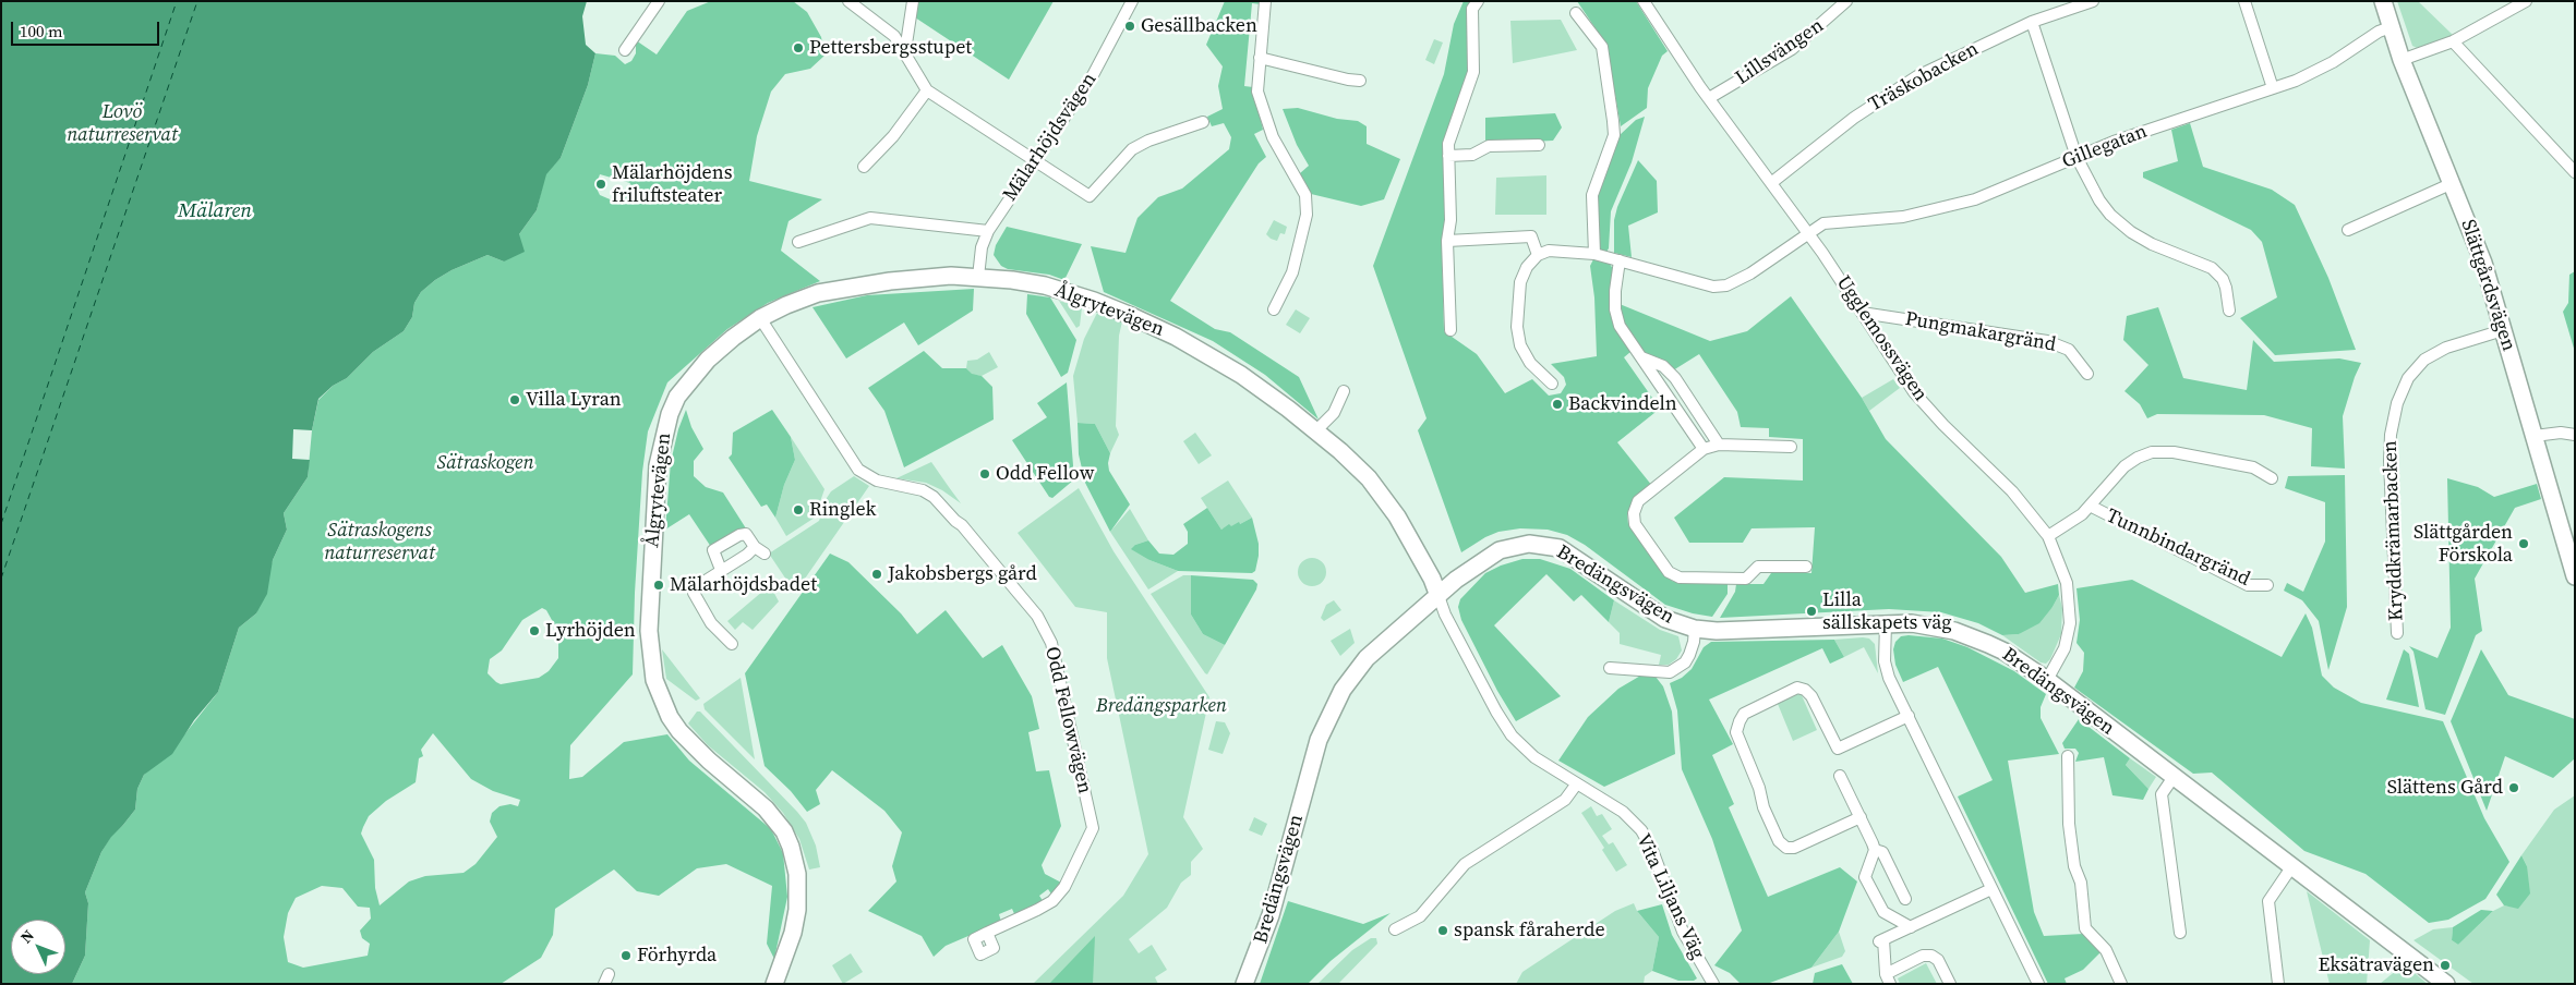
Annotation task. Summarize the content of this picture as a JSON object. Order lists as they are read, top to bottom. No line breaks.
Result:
{"streets":{"street":["Lillsvängen","Träskobacken","Mälarhöjdsvägen","Gillegatan","Slättgårdsvägen","Ålgrytevägen","Pungmakargränd","Ugglemossvägen","Kryddkrämarbacken","Tunnbindargränd","Bredängsvägen","Odd Fellowvägen","Vita Liljans Väg"]},"crossings":[["Lillsvängen","Ugglemossvägen"],["Träskobacken","Ugglemossvägen"],["Mälarhöjdsvägen","Ålgrytevägen"],["Gillegatan","Slättgårdsvägen"],["Gillegatan","Ugglemossvägen"],["Slättgårdsvägen","Kryddkrämarbacken"],["Ålgrytevägen","Bredängsvägen"],["Ålgrytevägen","Odd Fellowvägen"],["Ålgrytevägen","Vita Liljans Väg"],["Pungmakargränd","Ugglemossvägen"],["Ugglemossvägen","Bredängsvägen"],["Bredängsvägen","Vita Liljans Väg"]],"water":["Mälaren"],"parks":["Lovö naturreservat","Sätraskogen","Sätraskogens naturreservat","Bredängsparken"],"places":["Gesällbacken","Pettersbergsstupet","Mälarhöjdens friluftsteater","Villa Lyran","Backvindeln","Odd Fellow","Ringlek","Slättgården Förskola","Jakobsbergs gård","Mälarhöjdsbadet","Lilla sällskapets väg","Lyrhöjden","Slättens Gård","spansk fåraherde","Förhyrda","Eksätravägen"],"scale_bar":"100 m","north":"top left"}
